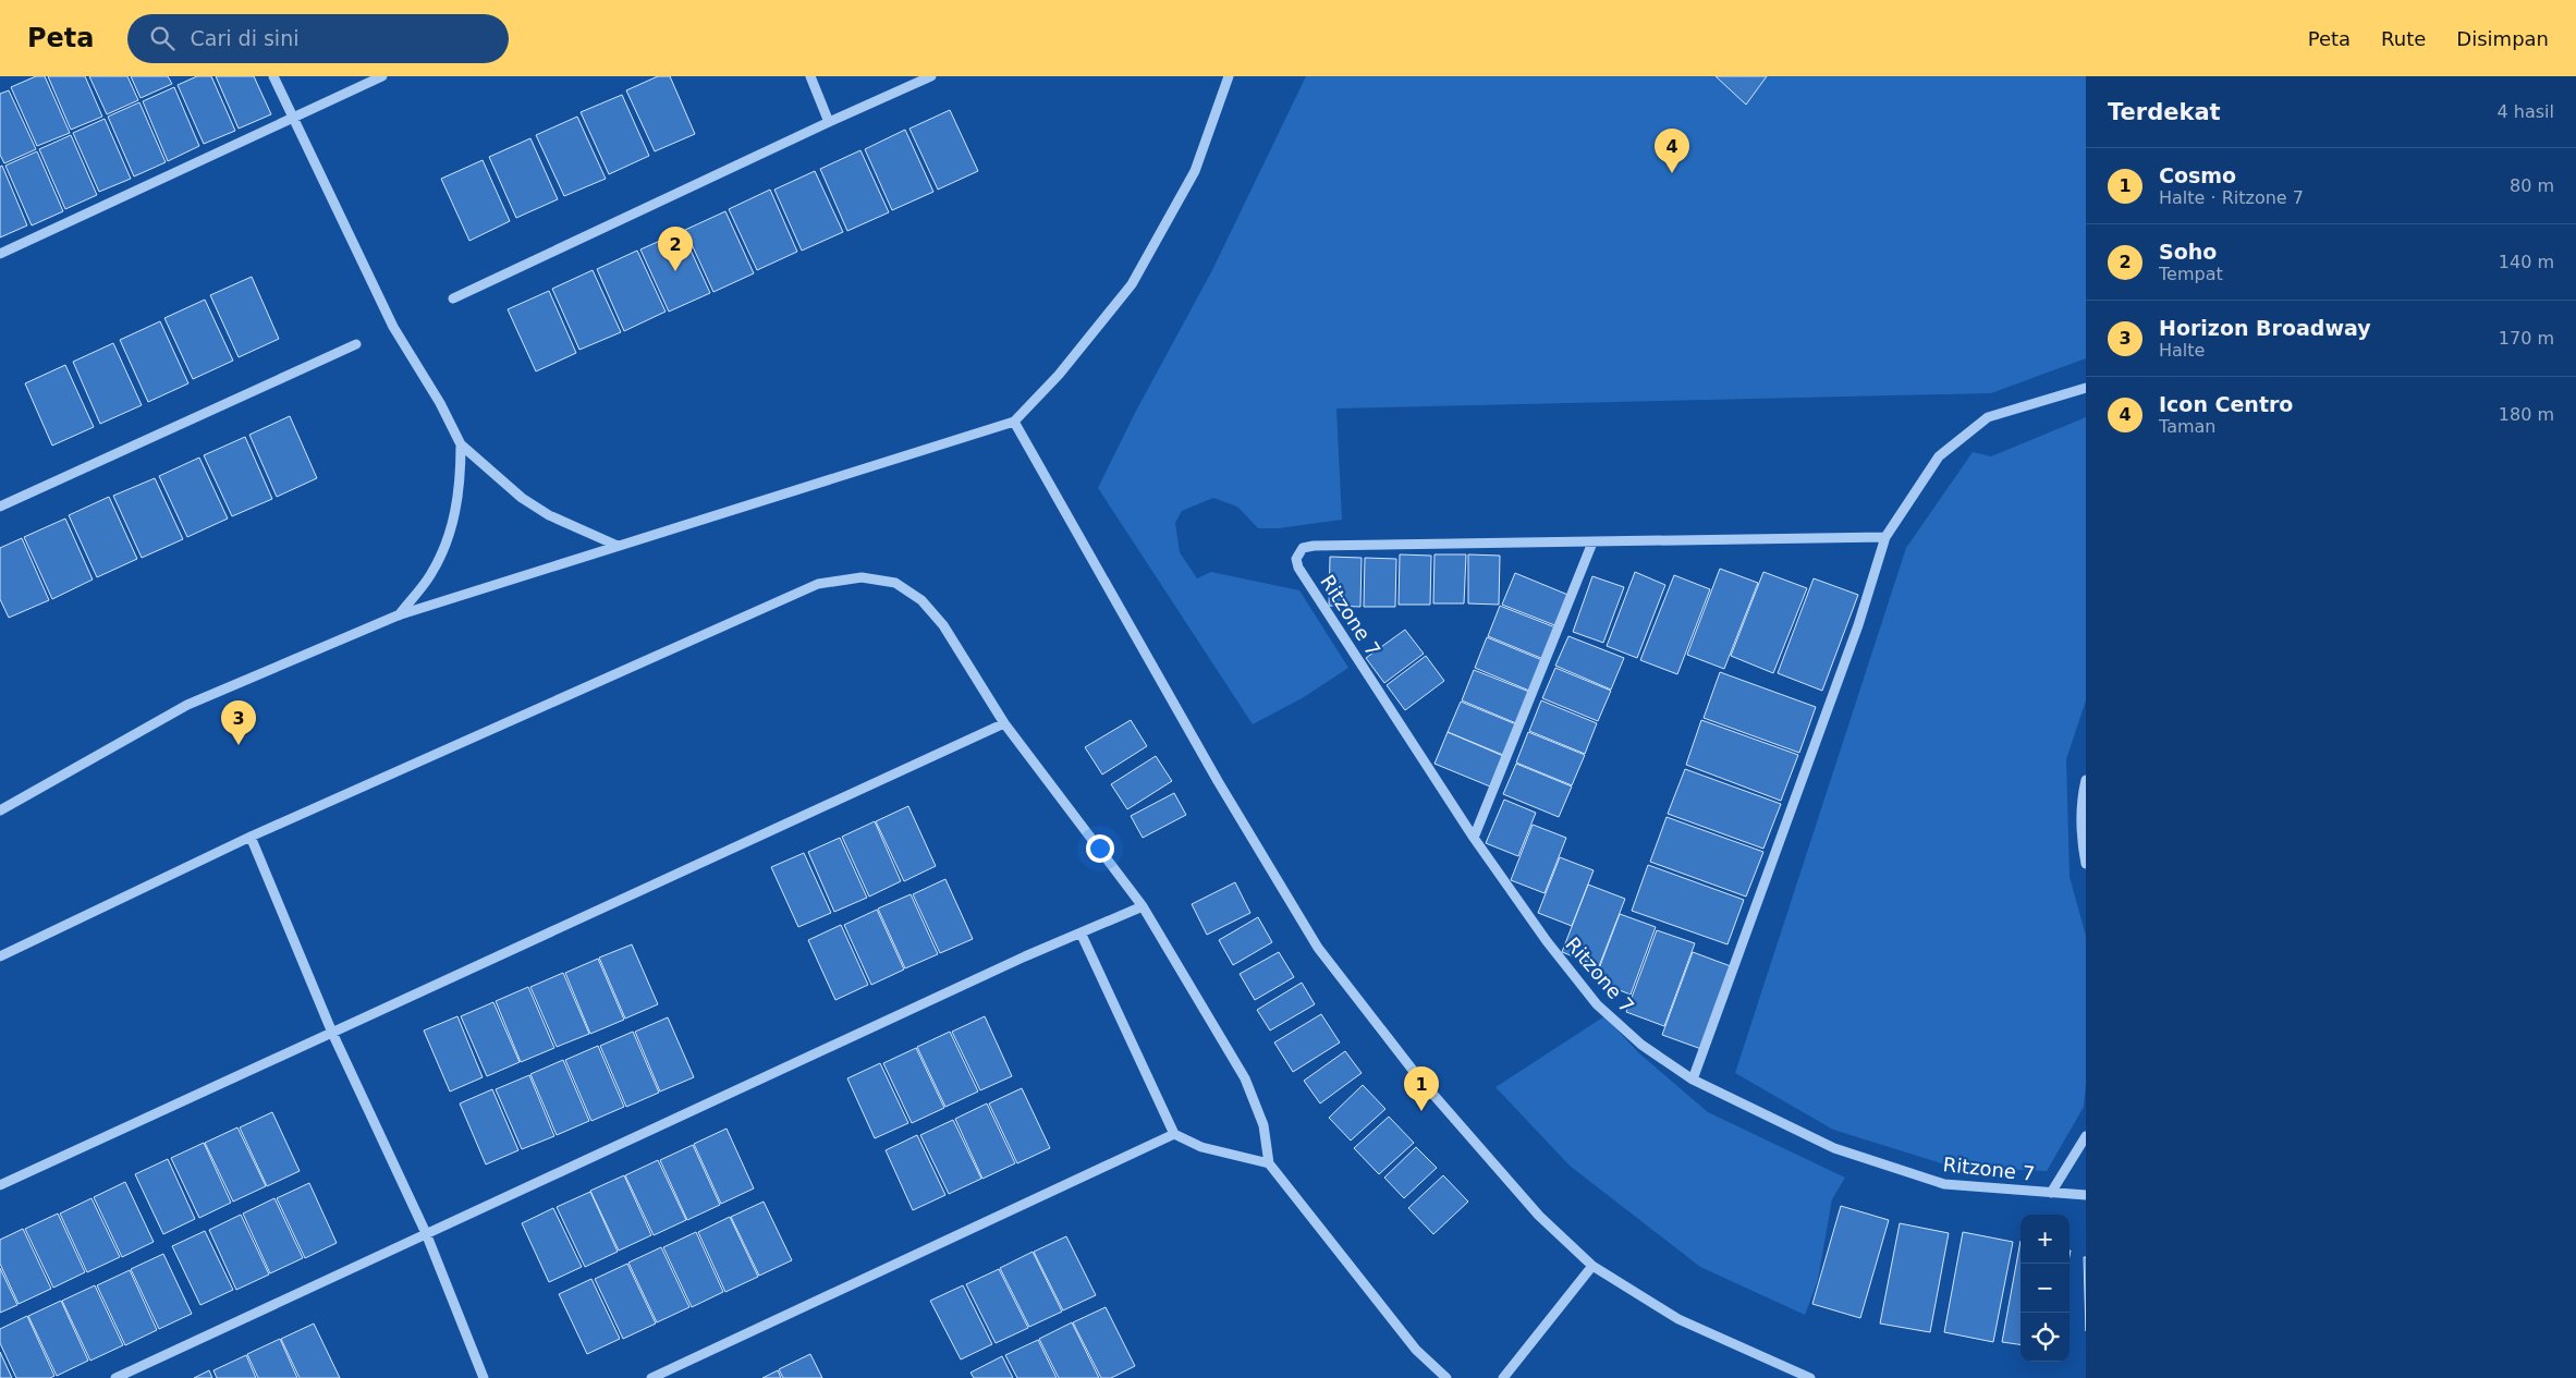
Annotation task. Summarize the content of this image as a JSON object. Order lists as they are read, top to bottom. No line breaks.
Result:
{"streets":{"street":["Ritzone 7"]},"page":{"header":"Peta","search":"Cari di sini","nav":["Peta","Rute","Disimpan"],"heading":["Terdekat","4 hasil"],"pins":["4","2","3","1"],"list":[{"mark":"1","name":"Cosmo","note":"Halte · Ritzone 7","value":"80 m"},{"mark":"2","name":"Soho","note":"Tempat","value":"140 m"},{"mark":"3","name":"Horizon Broadway","note":"Halte","value":"170 m"},{"mark":"4","name":"Icon Centro","note":"Taman","value":"180 m"}],"map_buttons":["+","−"]}}
